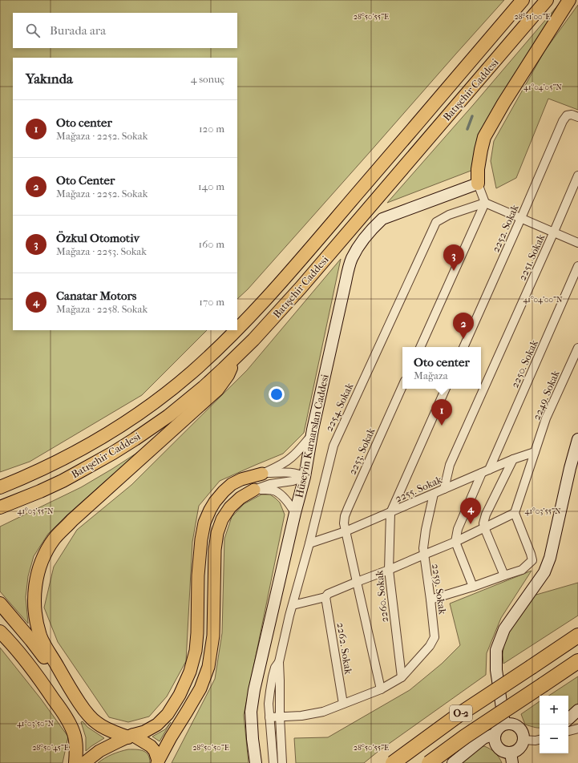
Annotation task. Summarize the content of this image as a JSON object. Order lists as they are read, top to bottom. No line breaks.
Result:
{"streets":{"highway":["Batışehir Caddesi","O-2"],"main road":["Hüseyin Karaarslan Caddesi"],"street":["2252. Sokak","2251. Sokak","2250. Sokak","2249. Sokak","2254. Sokak","2253. Sokak","2255. Sokak","2259. Sokak","2260. Sokak","2262. Sokak"]},"crossings":[["2251. Sokak","2255. Sokak"],["2250. Sokak","2255. Sokak"],["2249. Sokak","2255. Sokak"],["2254. Sokak","2255. Sokak"],["2253. Sokak","2255. Sokak"],["2253. Sokak","2259. Sokak"],["2255. Sokak","2259. Sokak"],["2255. Sokak","2260. Sokak"],["2259. Sokak","2260. Sokak"],["2259. Sokak","2262. Sokak"]],"page":{"search":"Burada ara","heading":["Yakında","4 sonuç"],"list":[{"mark":"1","name":"Oto center","note":"Mağaza · 2252. Sokak","value":"120 m"},{"mark":"2","name":"Oto Center","note":"Mağaza · 2252. Sokak","value":"140 m"},{"mark":"3","name":"Özkul Otomotiv","note":"Mağaza · 2253. Sokak","value":"160 m"},{"mark":"4","name":"Canatar Motors","note":"Mağaza · 2258. Sokak","value":"170 m"}],"pins":["3","2","1","4"],"popup":["Oto center","Mağaza"],"map_buttons":["+","−"]},"coordinates":["28°50'55\"E","28°51'00\"E","41°04'05\"N","41°04'00\"N","41°03'55\"N","41°03'50\"N","28°50'45\"E","28°50'50\"E"]}
